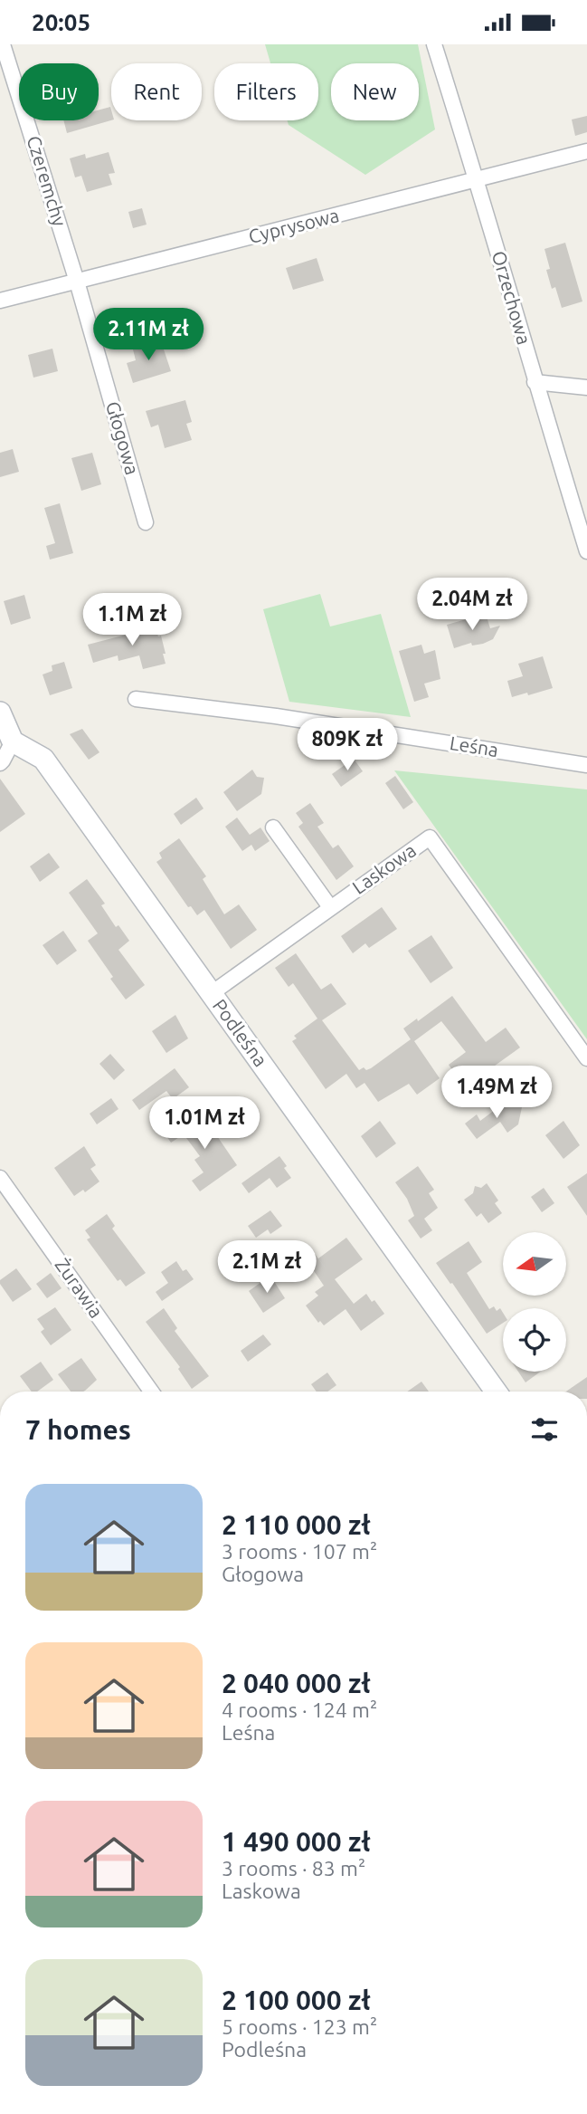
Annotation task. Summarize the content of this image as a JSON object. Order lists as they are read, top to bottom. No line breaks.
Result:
{"streets":{"street":["Czeremchy","Cyprysowa","Orzechowa","Głogowa","Leśna","Laskowa","Podleśna","Żurawia"]},"crossings":[["Czeremchy","Cyprysowa"],["Czeremchy","Głogowa"],["Cyprysowa","Orzechowa"],["Cyprysowa","Głogowa"],["Laskowa","Podleśna"]],"north":"left","page":{"status":"20:05","chip":["Buy","Rent","Filters","New"],"price":["2.11M zł","2.04M zł","1.1M zł","809K zł","1.49M zł","1.01M zł","2.1M zł"],"heading":"7 homes","list":[{"name":"2 110 000 zł","note":"3 rooms · 107 m² · Głogowa"},{"name":"2 040 000 zł","note":"4 rooms · 124 m² · Leśna"},{"name":"1 490 000 zł","note":"3 rooms · 83 m² · Laskowa"},{"name":"2 100 000 zł","note":"5 rooms · 123 m² · Podleśna"}]}}
